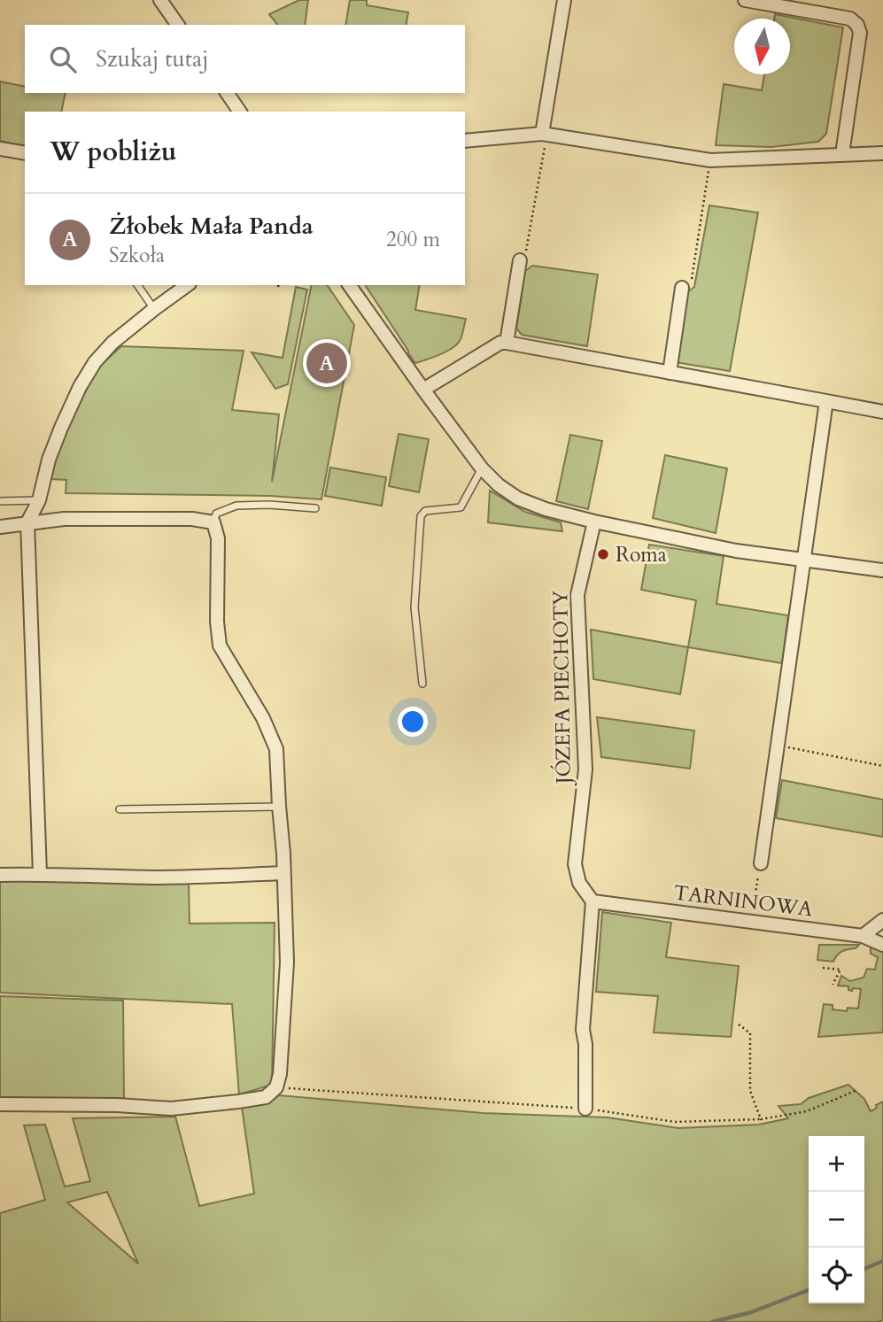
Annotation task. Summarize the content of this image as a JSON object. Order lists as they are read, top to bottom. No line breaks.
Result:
{"streets":{"street":["JÓZEFA PIECHOTY","TARNINOWA"]},"crossings":[["JÓZEFA PIECHOTY","TARNINOWA"]],"places":["Roma"],"north":"bottom","page":{"search":"Szukaj tutaj","heading":"W pobliżu","list":[{"mark":"A","name":"Żłobek Mała Panda","note":"Szkoła","value":"200 m"}],"pins":"A","map_buttons":["+","−"]}}
